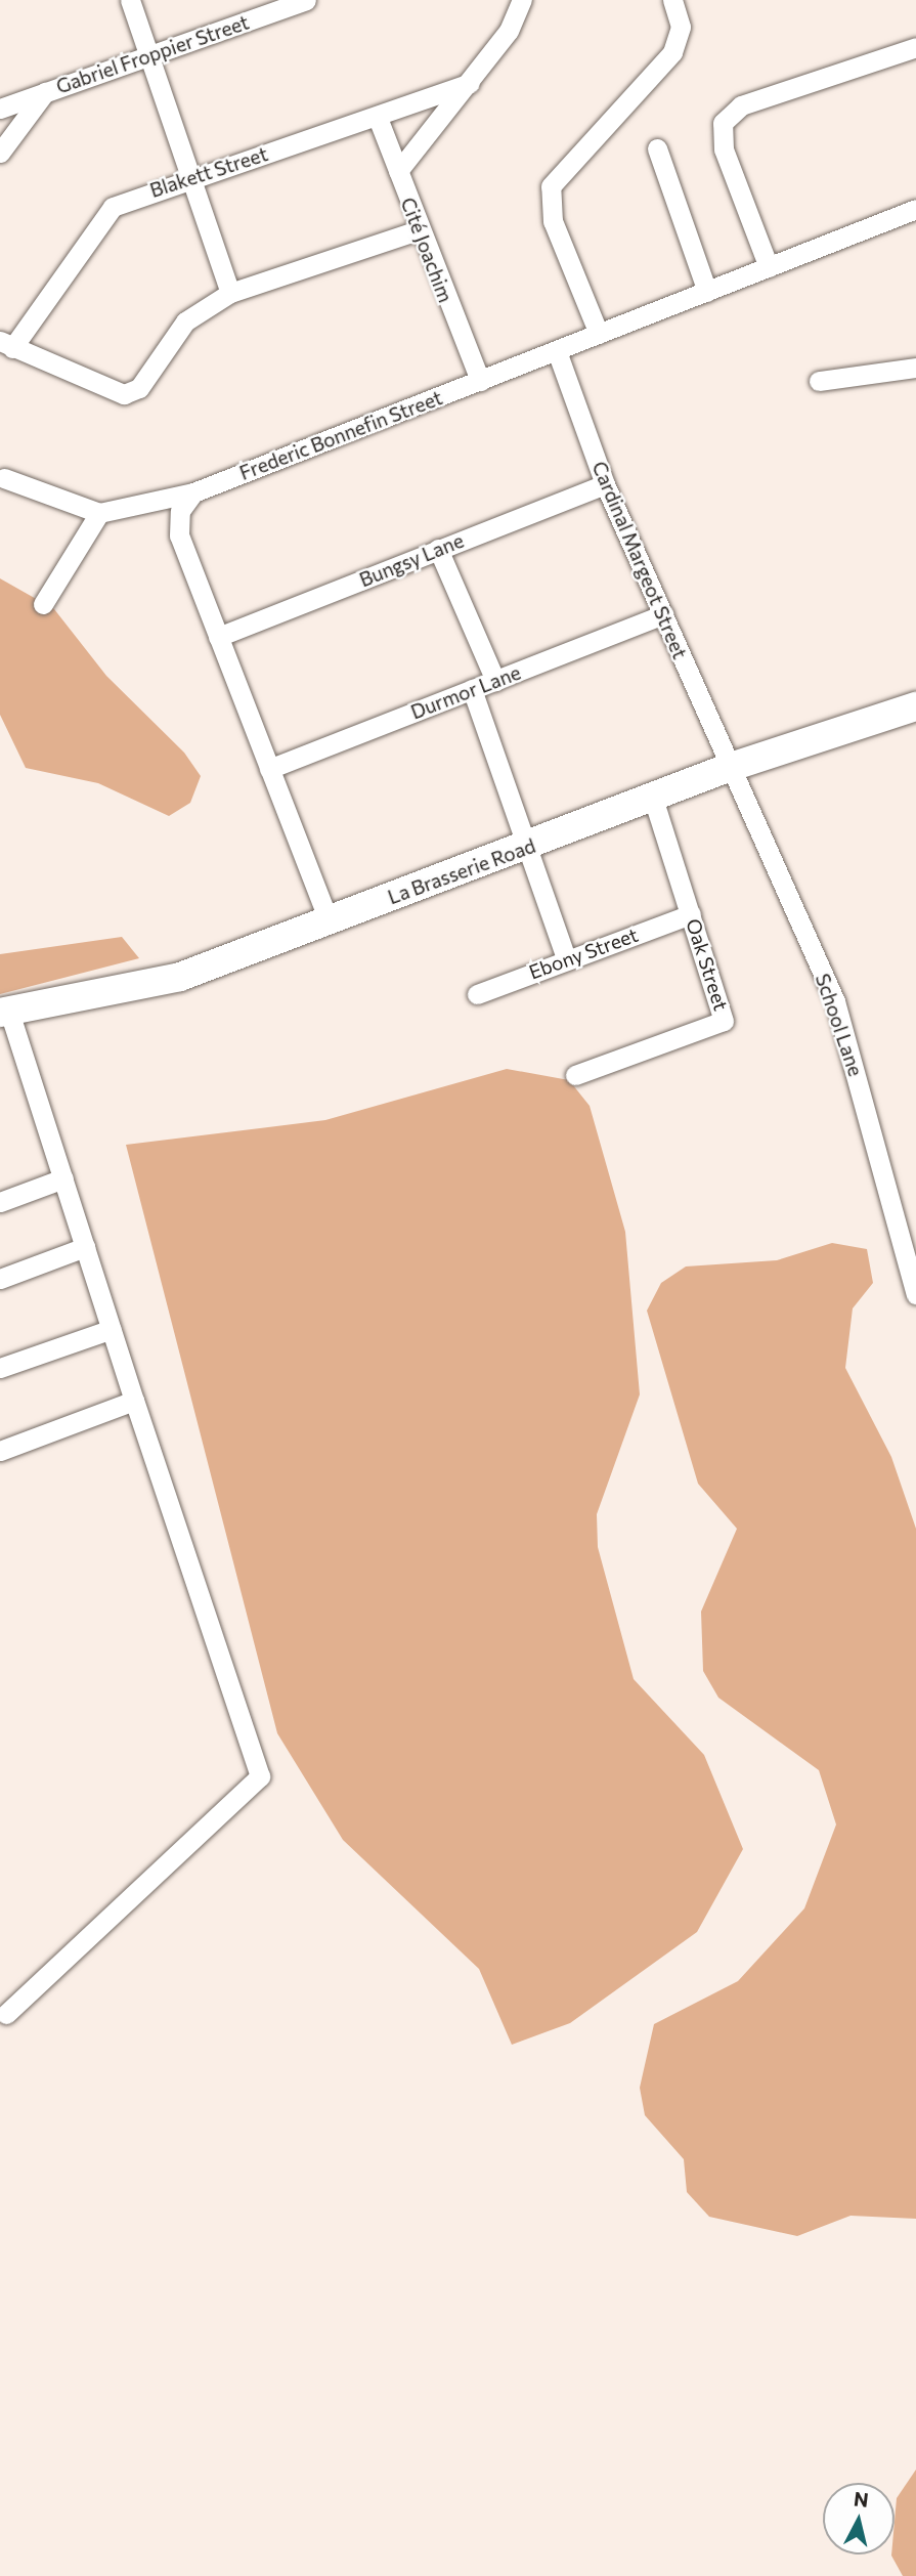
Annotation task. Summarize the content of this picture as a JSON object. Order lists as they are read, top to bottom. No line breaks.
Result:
{"streets":{"main road":["La Brasserie Road"],"street":["Gabriel Froppier Street","Blakett Street","Cité Joachim","Frederic Bonnefin Street","Bungsy Lane","Cardinal Margeot Street","Durmor Lane","Ebony Street","Oak Street","School Lane"]},"crossings":[["Blakett Street","Cité Joachim"],["Cité Joachim","Frederic Bonnefin Street"],["Frederic Bonnefin Street","Cardinal Margeot Street"],["Bungsy Lane","Cardinal Margeot Street"],["Cardinal Margeot Street","Durmor Lane"],["Cardinal Margeot Street","La Brasserie Road"],["Cardinal Margeot Street","School Lane"],["La Brasserie Road","Oak Street"],["La Brasserie Road","School Lane"],["Ebony Street","Oak Street"]],"north":"top"}
